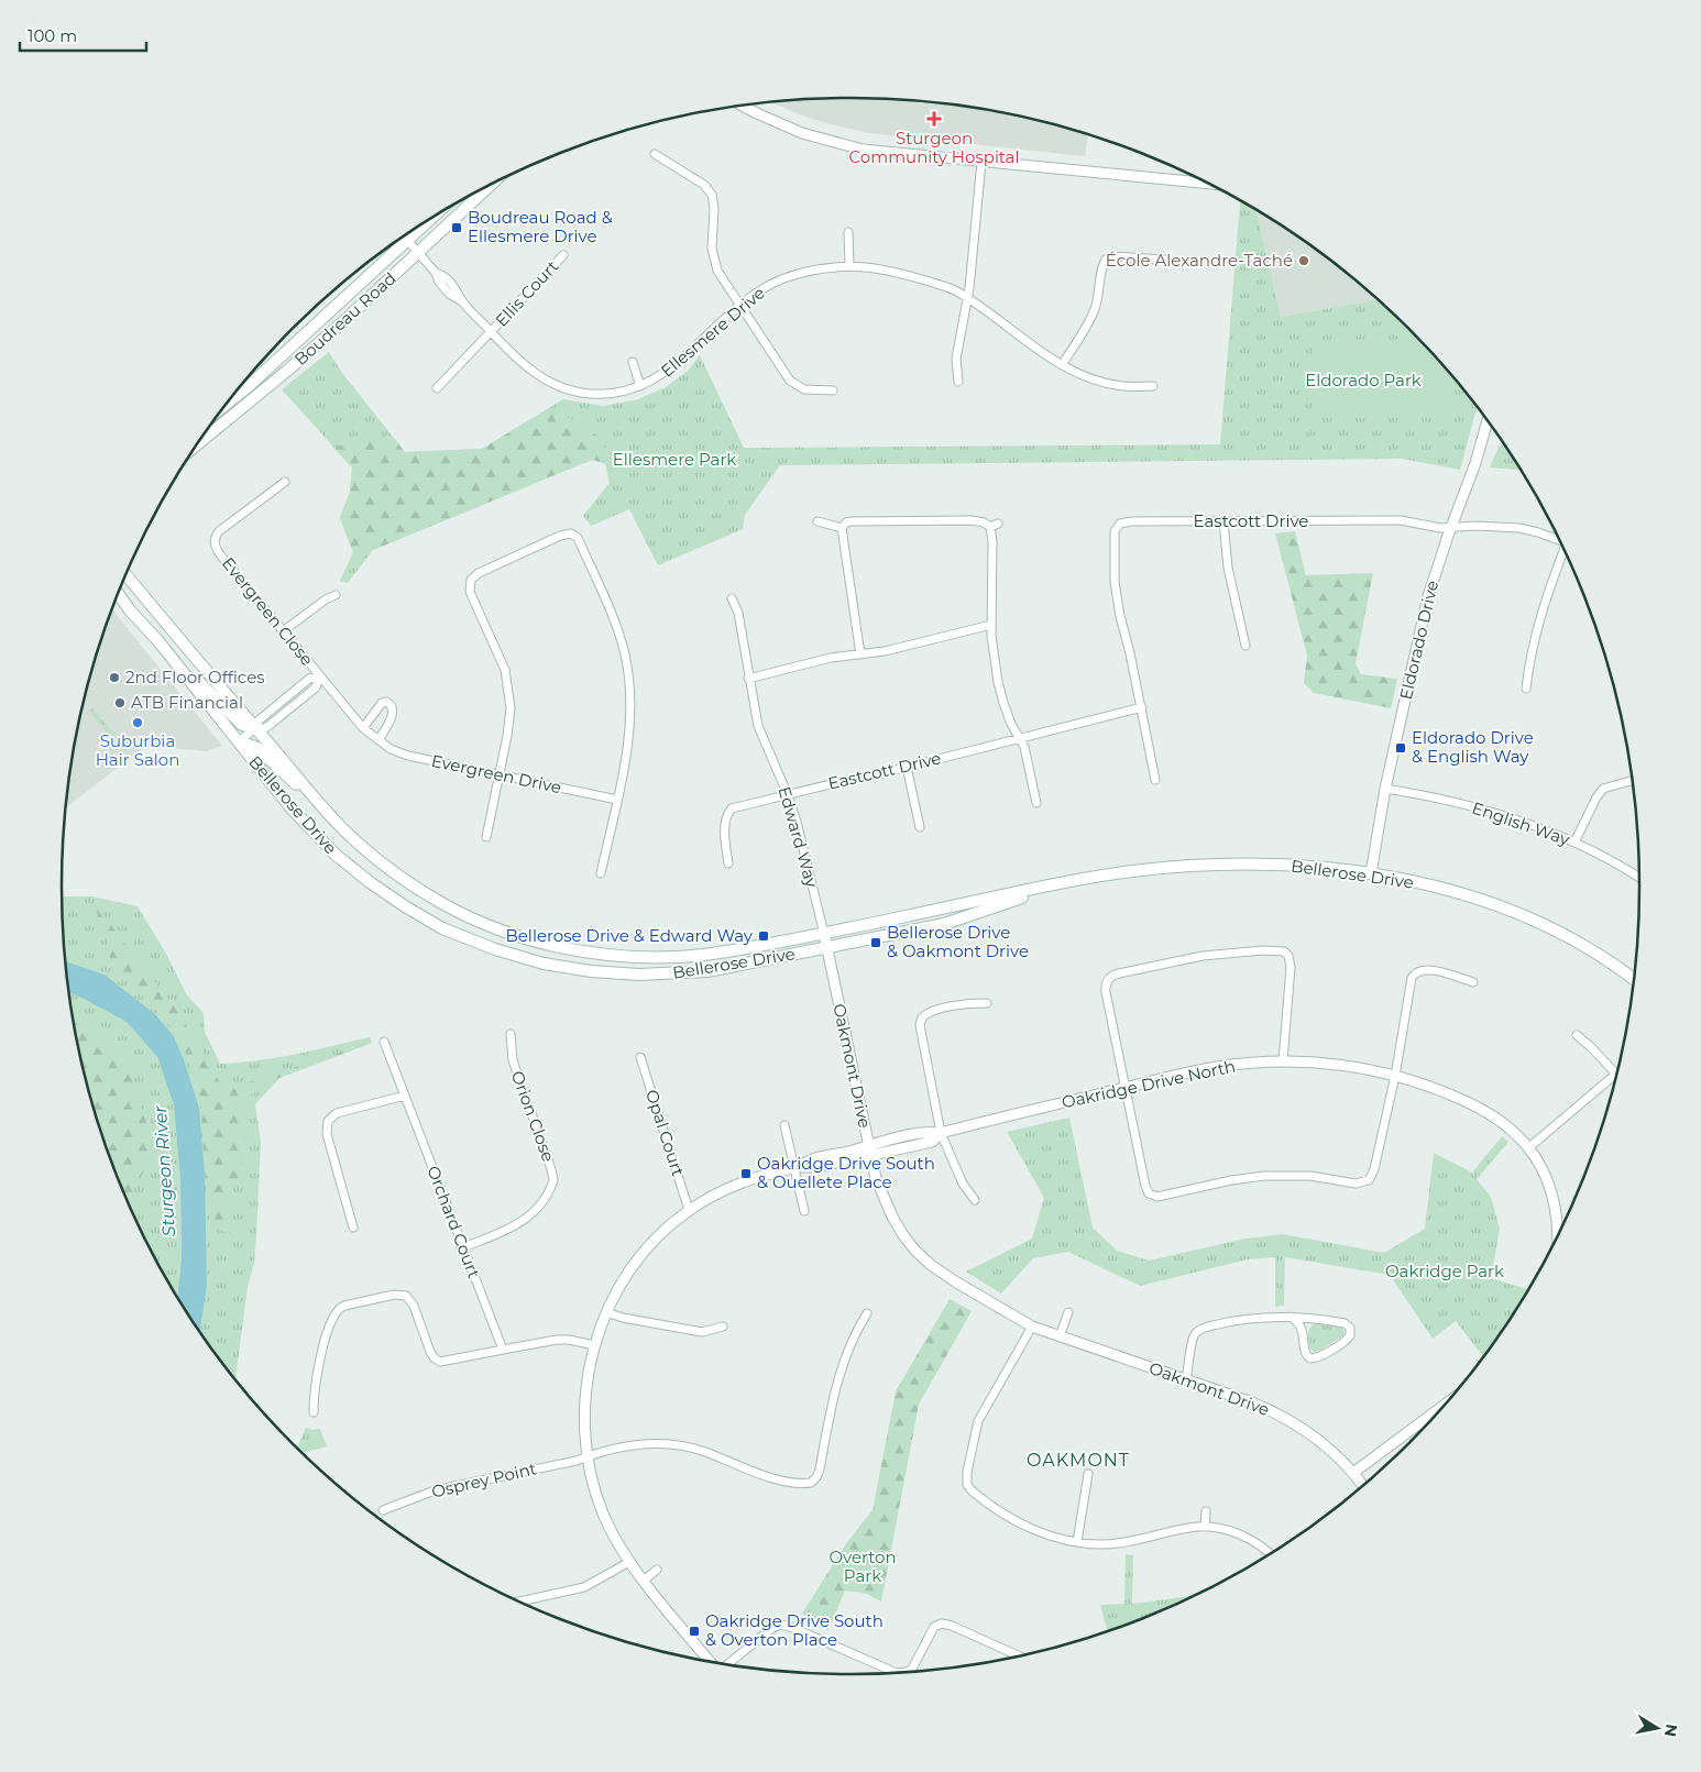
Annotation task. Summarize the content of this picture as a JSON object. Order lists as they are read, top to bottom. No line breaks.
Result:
{"streets":{"main road":["Boudreau Road","Bellerose Drive"],"street":["Ellis Court","Ellesmere Drive","Eastcott Drive","Evergreen Close","Eldorado Drive","Evergreen Drive","English Way","Edward Way","Oakmont Drive","Oakridge Drive North","Orion Close","Opal Court","Orchard Court","Osprey Point"]},"crossings":[["Ellis Court","Ellesmere Drive"],["Boudreau Road","Ellesmere Drive"],["Eastcott Drive","Eldorado Drive"],["Eastcott Drive","Edward Way"],["Evergreen Close","Evergreen Drive"],["Eldorado Drive","Bellerose Drive"],["Eldorado Drive","English Way"],["Bellerose Drive","Edward Way"],["Bellerose Drive","Oakmont Drive"],["Edward Way","Oakmont Drive"],["Oakmont Drive","Oakridge Drive North"],["Oakridge Drive North","Opal Court"],["Oakridge Drive North","Osprey Point"],["Orion Close","Orchard Court"]],"districts":["OAKMONT"],"water":["Sturgeon River"],"parks":["Eldorado Park","Ellesmere Park","Oakridge Park","Overton Park"],"places":{"health":["Sturgeon Community Hospital"],"transit":["Boudreau Road & Ellesmere Drive","Eldorado Drive & English Way","Bellerose Drive & Edward Way","Bellerose Drive & Oakmont Drive","Oakridge Drive South & Ouellete Place","Oakridge Drive South & Overton Place"],"other":["École Alexandre-Taché","2nd Floor Offices","ATB Financial","Suburbia Hair Salon"]},"scale_bar":"100 m","north":"right"}
